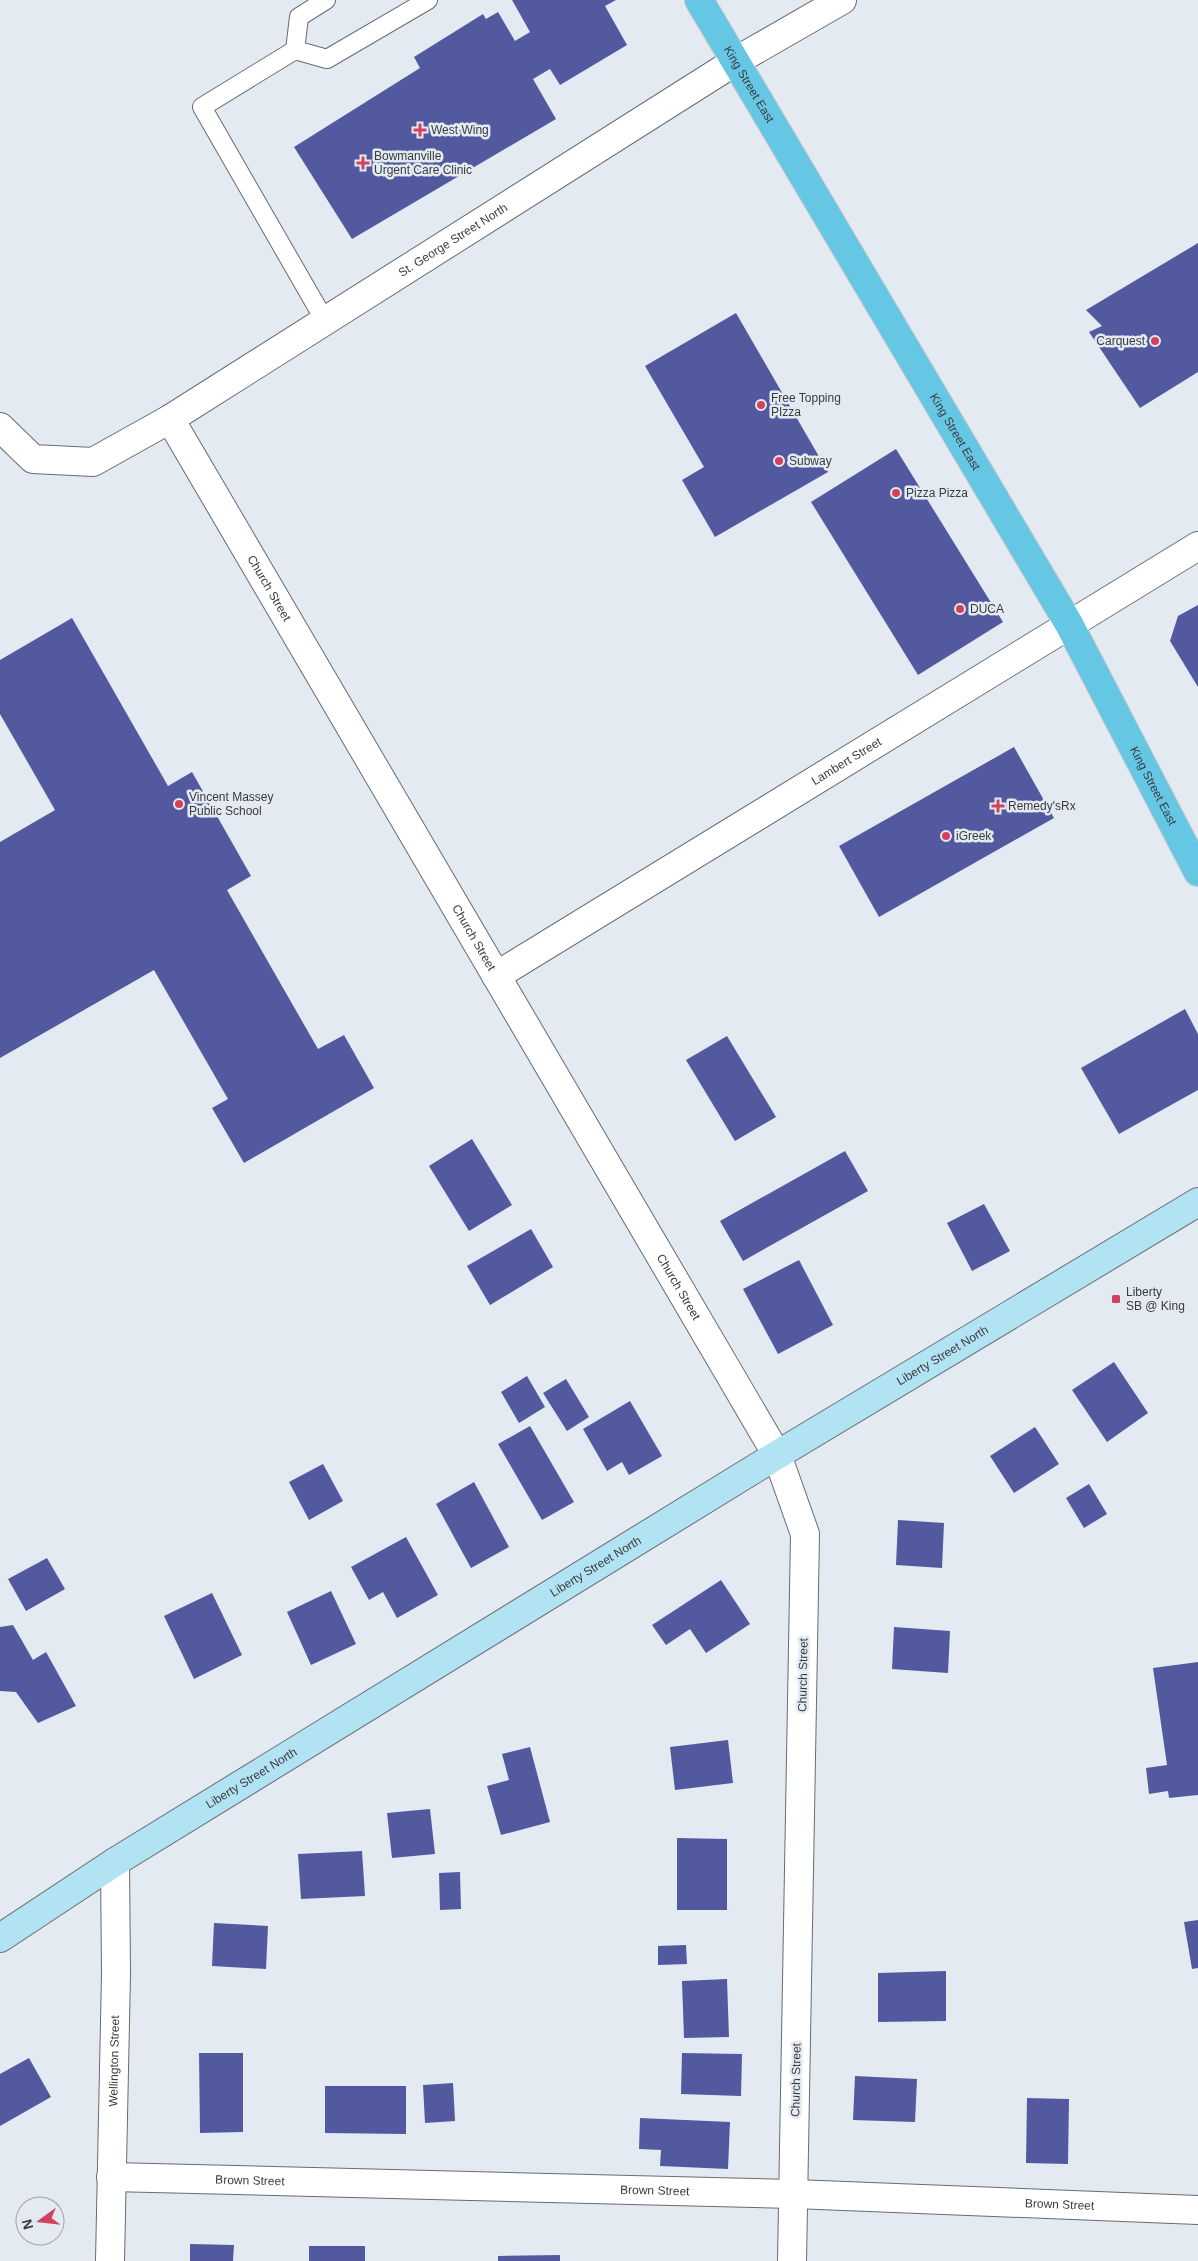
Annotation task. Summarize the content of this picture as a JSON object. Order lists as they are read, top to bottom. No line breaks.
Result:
{"streets":{"main road":["King Street East","Liberty Street North"],"street":["St. George Street North","Church Street","Lambert Street","Wellington Street","Brown Street"]},"crossings":[["King Street East","St. George Street North"],["King Street East","Lambert Street"],["St. George Street North","Church Street"],["Church Street","Lambert Street"],["Church Street","Liberty Street North"],["Church Street","Brown Street"],["Liberty Street North","Wellington Street"],["Wellington Street","Brown Street"]],"places":{"health":["West Wing","Bowmanville Urgent Care Clinic","Remedy'sRx"],"other":["Carquest","Free Topping PIzza","Subway","Pizza Pizza","DUCA","Vincent Massey Public School","iGreek"],"transit":["Liberty SB @ King"]},"north":"left"}
